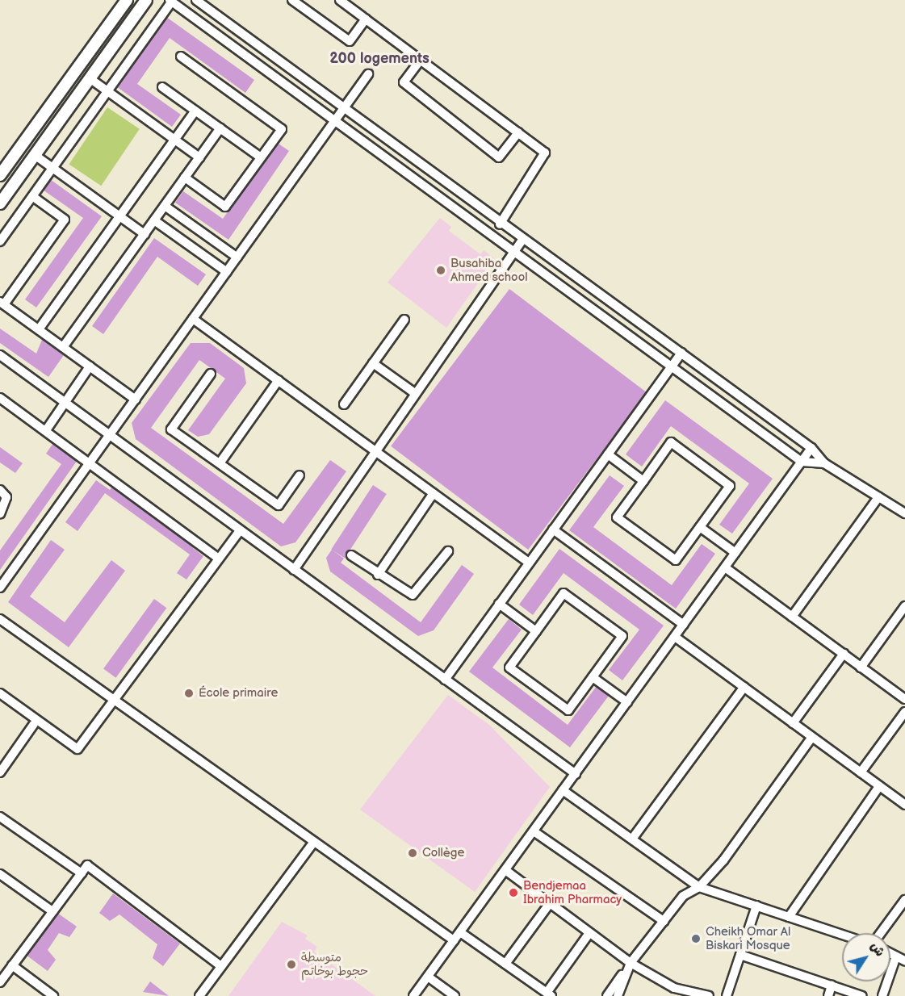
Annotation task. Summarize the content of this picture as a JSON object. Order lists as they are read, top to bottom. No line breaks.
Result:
{"districts":["200 logements"],"places":["Busahiba Ahmed school","École primaire","Collège","Bendjemaa Ibrahim Pharmacy","Cheikh Omar Al Biskari Mosque","متوسطة حجوط بوخاتم"],"north":"top right"}
